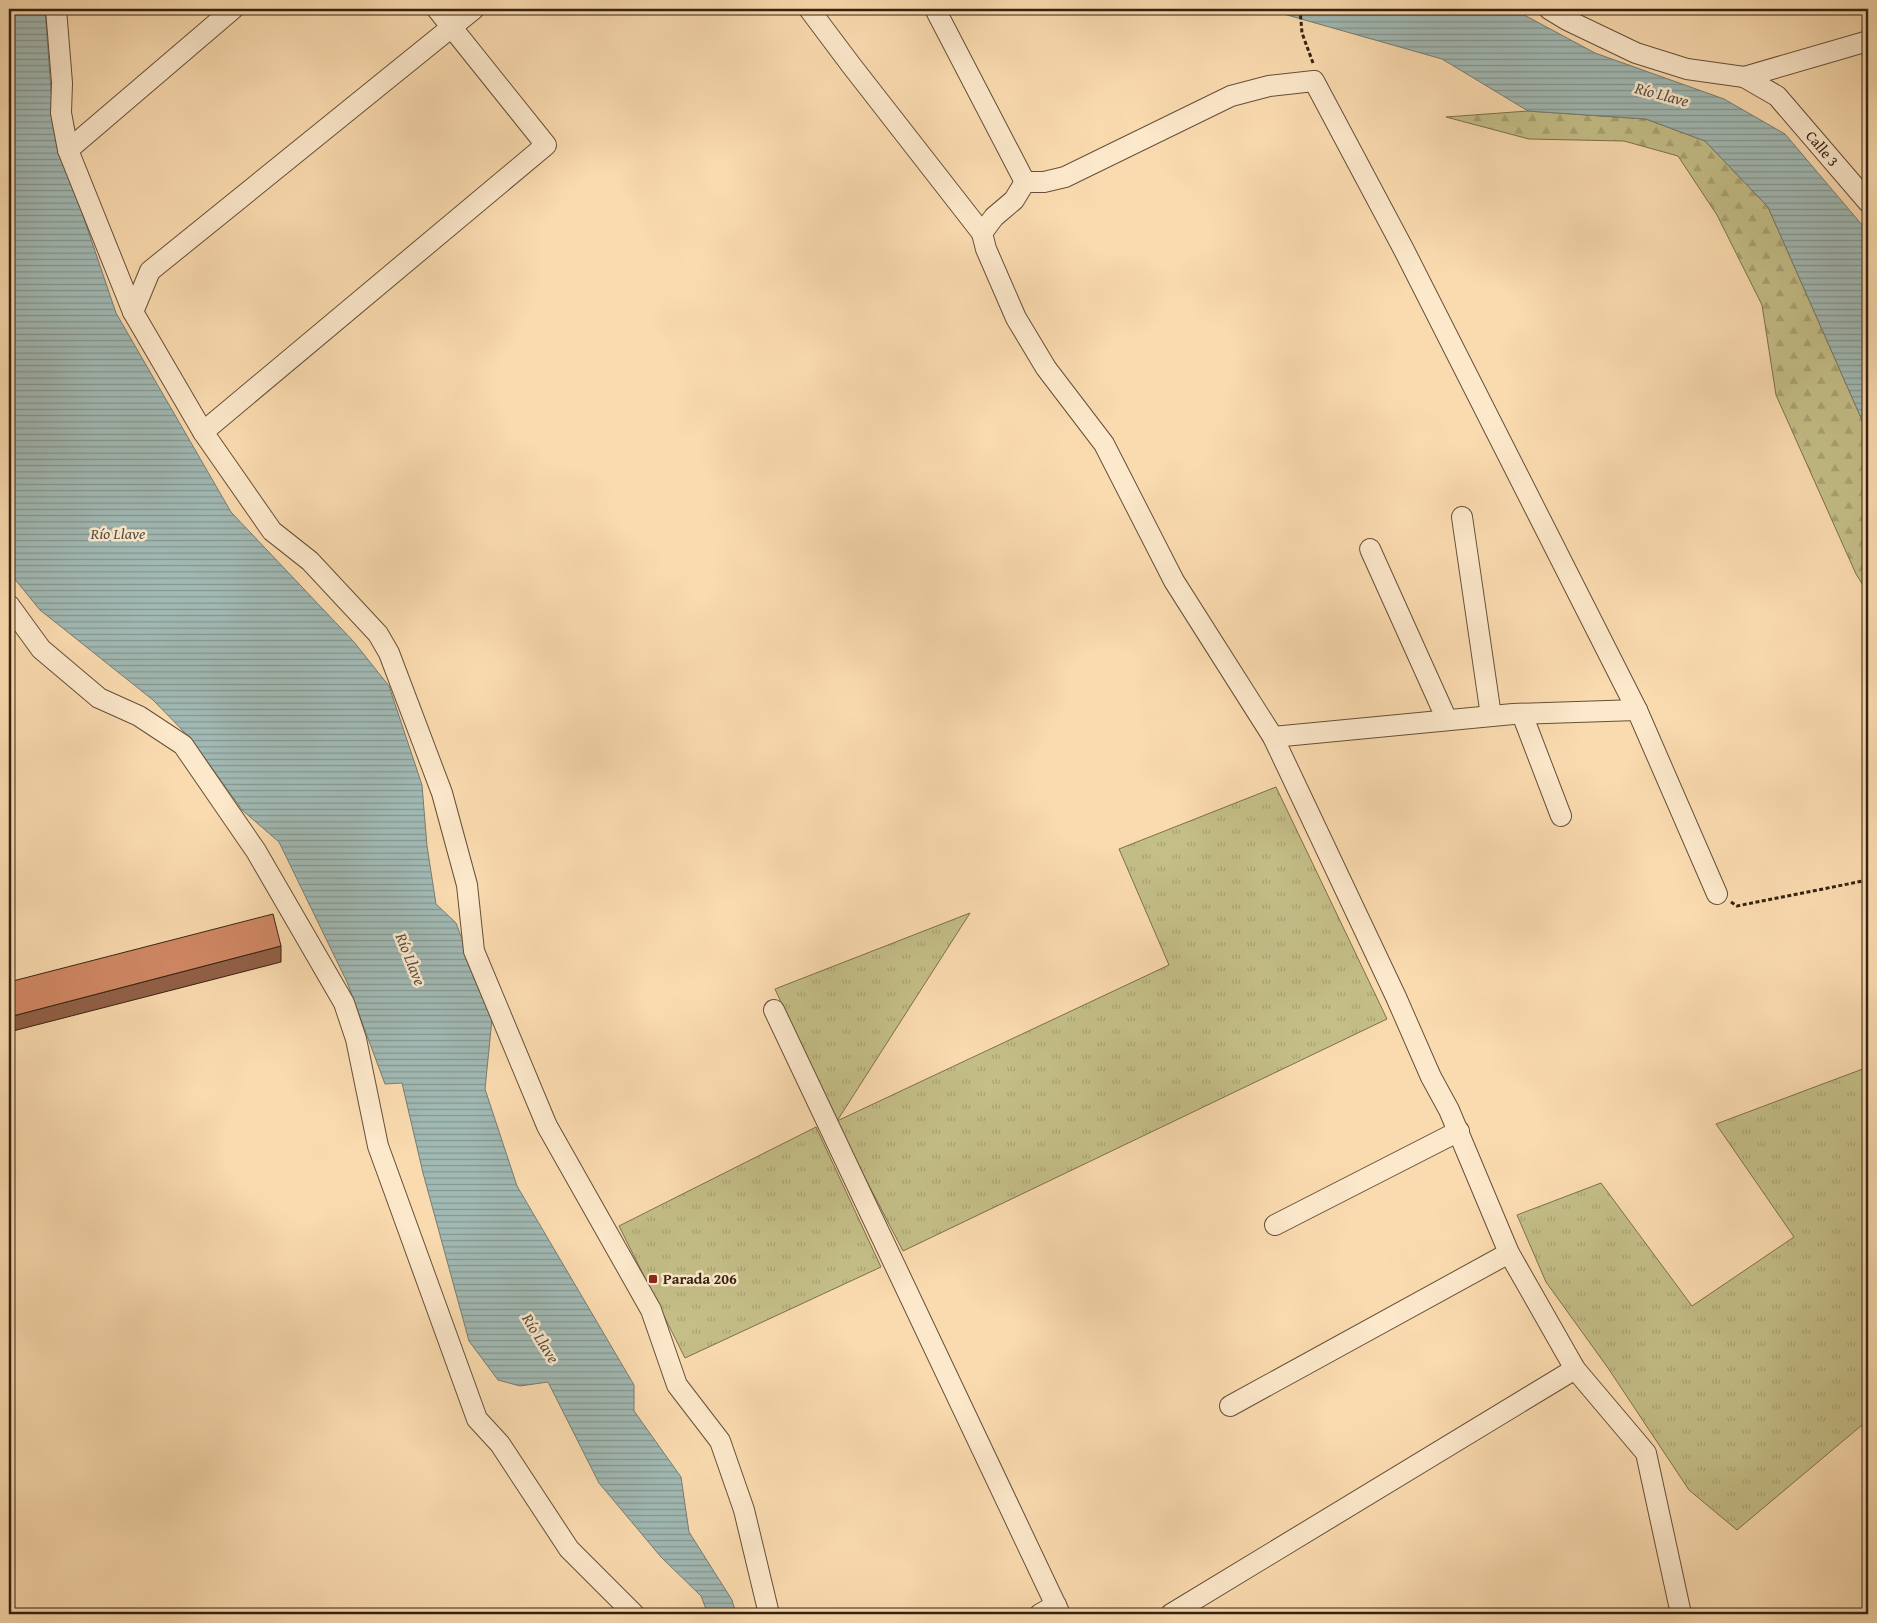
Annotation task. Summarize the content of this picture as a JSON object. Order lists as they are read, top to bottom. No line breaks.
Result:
{"streets":{"street":["Calle 3"]},"water":["Río Llave"],"places":{"transit":["Parada 206"]}}
